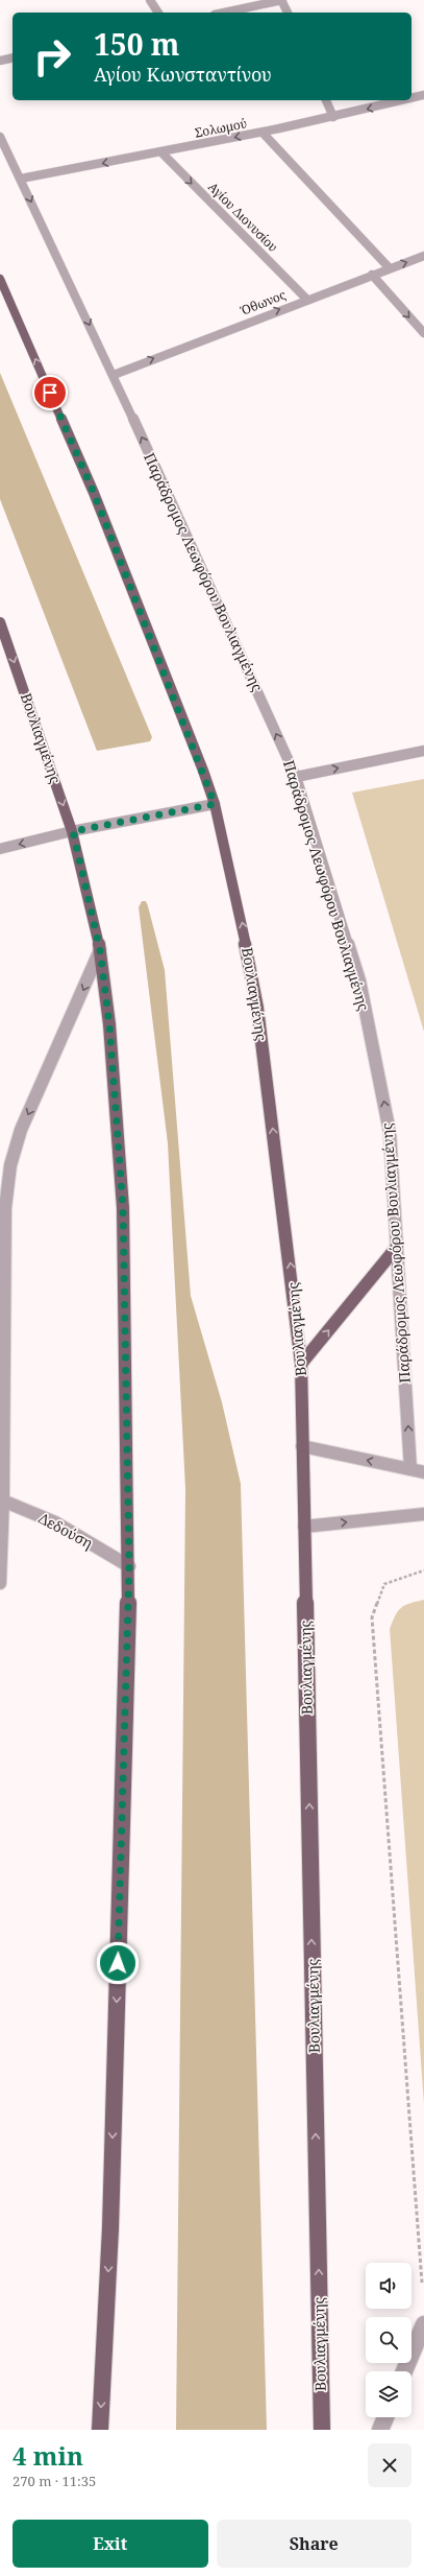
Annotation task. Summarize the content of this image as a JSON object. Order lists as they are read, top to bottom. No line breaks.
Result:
{"streets":{"main road":["Βουλιαγμένης"],"street":["Σολωμού","Αγίου Διονυσίου","Όθωνος","Παράδρομος Λεωφόρου Βουλιαγμένης","Δεδούση"]},"crossings":[["Σολωμού","Αγίου Διονυσίου"],["Σολωμού","Παράδρομος Λεωφόρου Βουλιαγμένης"],["Αγίου Διονυσίου","Όθωνος"],["Όθωνος","Παράδρομος Λεωφόρου Βουλιαγμένης"],["Βουλιαγμένης","Δεδούση"]],"one_way":["Σολωμού","Όθωνος"],"page":{"turn":["150 m","Αγίου Κωνσταντίνου"],"heading":["4 min","270 m · 11:35"],"buttons":["Exit","Share"]}}
